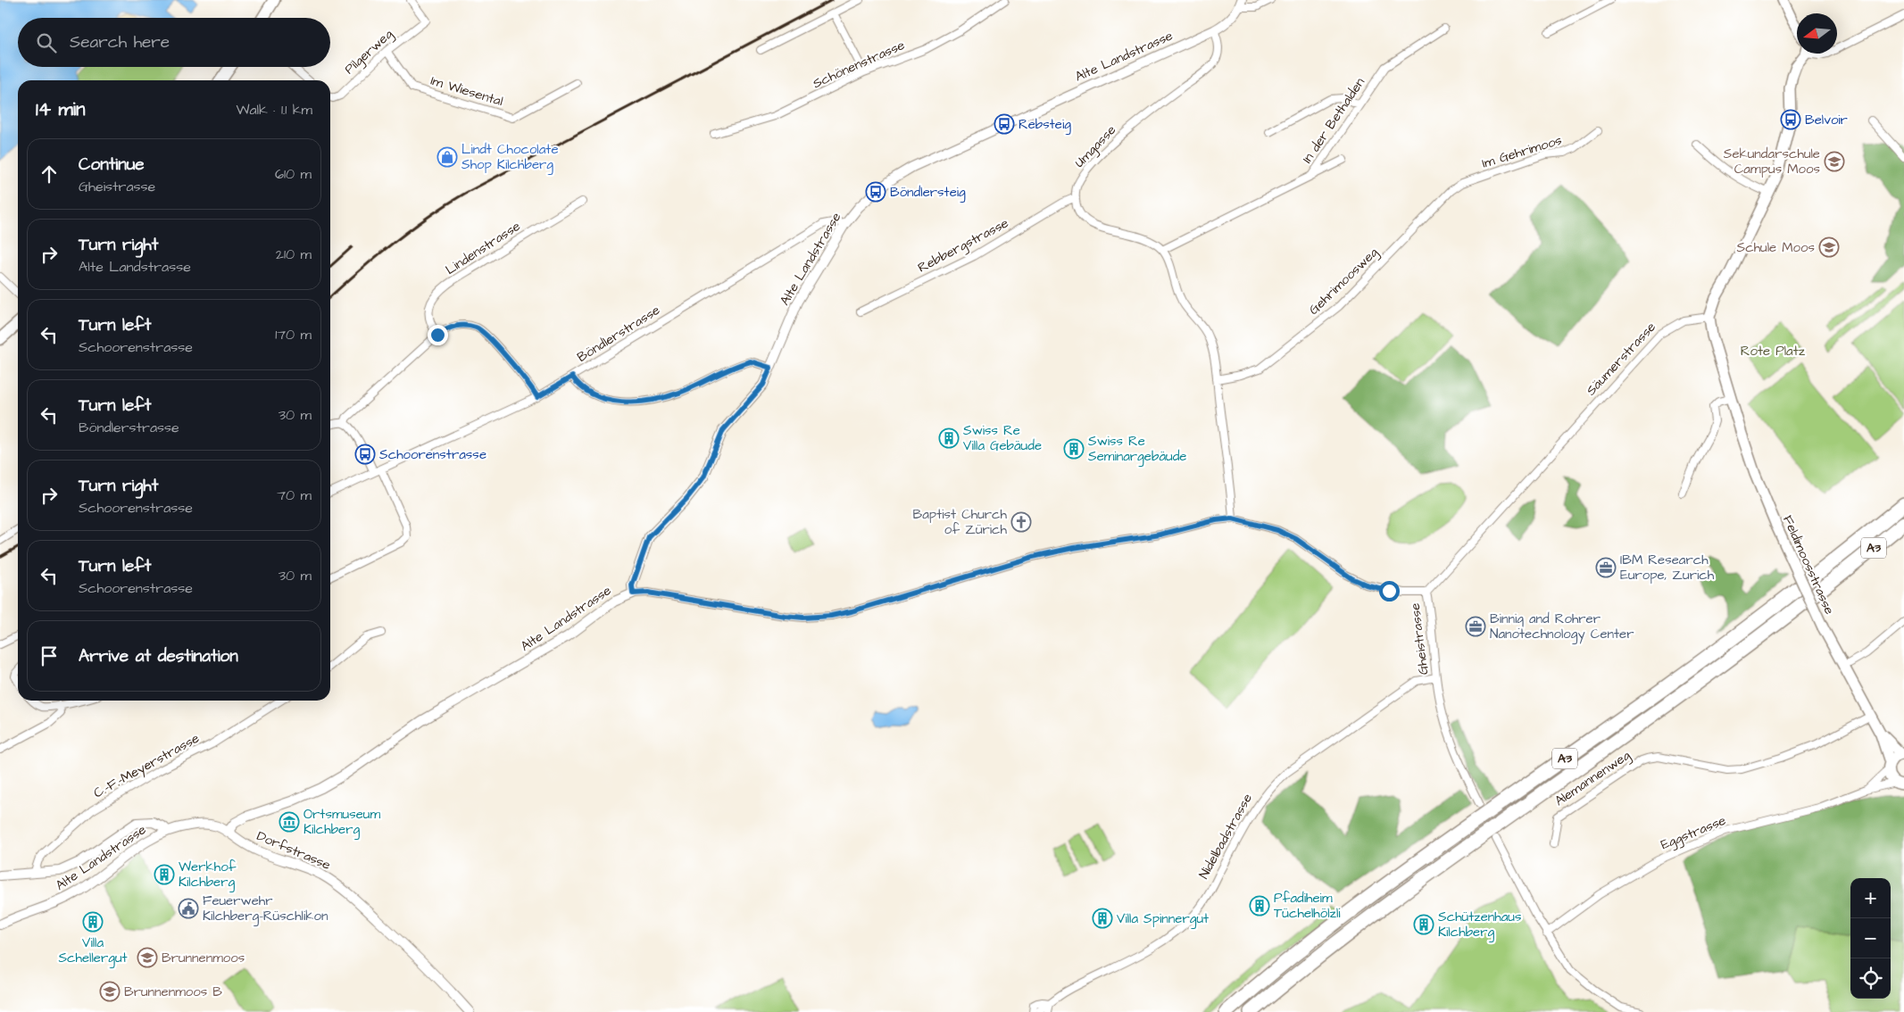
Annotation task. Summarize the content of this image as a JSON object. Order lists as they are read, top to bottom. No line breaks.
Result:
{"streets":{"highway":["A3"],"main road":["Feldimoosstrasse"],"street":["Pilgerweg","Alte Landstrasse","Schönenstrasse","Im Wiesental","In der Bethalden","Umgasse","Im Gehrimoos","Rebbergstrasse","Lindenstrasse","Gehrimoosweg","Böndlerstrasse","Säumerstrasse","Gheistrasse","C.-F.-Meyerstrasse","Alemannenweg","Eggstrasse","Nidelbadstrasse","Dorfstrasse"]},"crossings":[["Pilgerweg","Im Wiesental"],["Alte Landstrasse","Umgasse"],["Alte Landstrasse","Böndlerstrasse"],["Alte Landstrasse","Gheistrasse"],["Alte Landstrasse","Dorfstrasse"],["Umgasse","Rebbergstrasse"],["Im Gehrimoos","Gehrimoosweg"],["Säumerstrasse","Feldimoosstrasse"],["Säumerstrasse","Gheistrasse"],["Feldimoosstrasse","Alemannenweg"],["Feldimoosstrasse","Eggstrasse"],["Gheistrasse","Nidelbadstrasse"]],"parks":["Rote Platz"],"places":{"bus stop":["Belvoir","Rebsteig","Böndlersteig","Schoorenstrasse"],"shop":["Lindt Chocolate Shop Kilchberg"],"school or university":["Sekundarschule Campus Moos","Schule Moos","Brunnenmoos","Brunnenmoos B"],"building":["Swiss Re Villa Gebäude","Swiss Re Seminargebäude","Werkhof Kilchberg","Pfadiheim Tüchelhölzli","Villa Spinnergut","Villa Schellergut","Schützenhaus Kilchberg"],"church":["Baptist Church of Zürich"],"office":["IBM Research Europe, Zurich","Binnig and Rohrer Nanotechnology Center"],"museum":["Ortsmuseum Kilchberg"],"public building":["Feuerwehr Kilchberg-Rüschlikon"]},"north":"left","page":{"search":"Search here","heading":["14 min","Walk · 1.1 km"],"list":[["Continue","Gheistrasse","610 m"],["Turn right","Alte Landstrasse","210 m"],["Turn left","Schoorenstrasse","170 m"],["Turn left","Böndlerstrasse","30 m"],["Turn right","Schoorenstrasse","70 m"],["Turn left","Schoorenstrasse","30 m"],"Arrive at destination"],"map_buttons":["+","−"]}}
